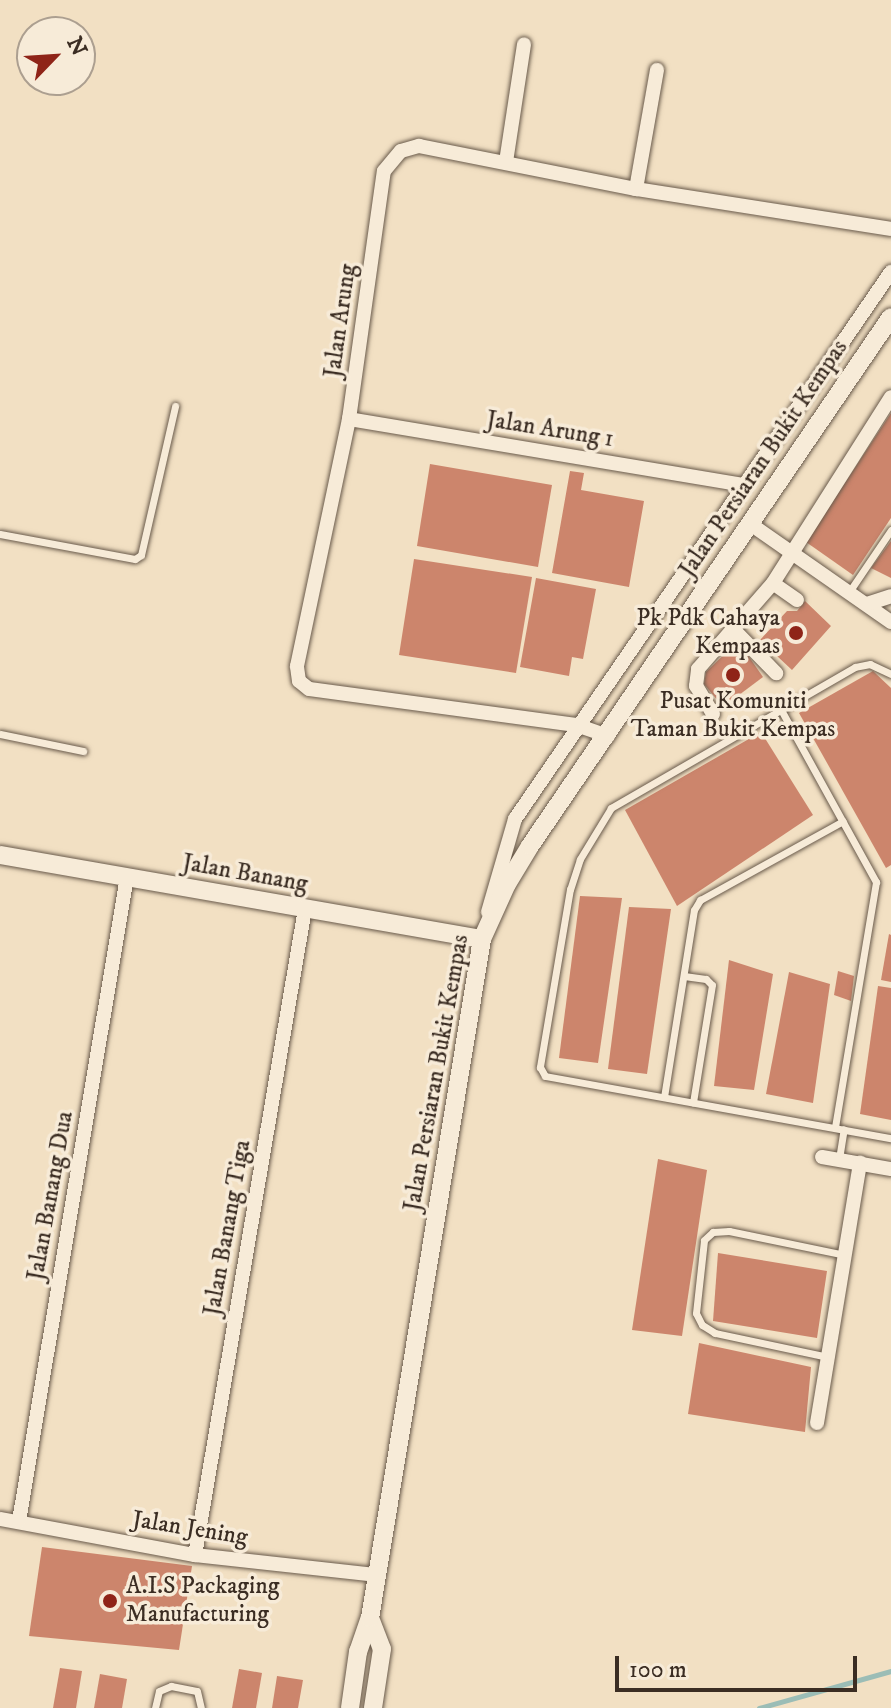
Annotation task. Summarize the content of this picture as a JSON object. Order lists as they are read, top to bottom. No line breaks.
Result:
{"streets":{"street":["Jalan Arung","Jalan Arung 1","Jalan Persiaran Bukit Kempas","Jalan Banang","Jalan Banang Dua","Jalan Banang Tiga","Jalan Jening"]},"crossings":[["Jalan Arung","Jalan Arung 1"],["Jalan Arung","Jalan Persiaran Bukit Kempas"],["Jalan Persiaran Bukit Kempas","Jalan Banang"],["Jalan Persiaran Bukit Kempas","Jalan Jening"],["Jalan Banang","Jalan Banang Dua"],["Jalan Banang","Jalan Banang Tiga"],["Jalan Banang Dua","Jalan Jening"],["Jalan Banang Tiga","Jalan Jening"]],"places":["Pk Pdk Cahaya Kempaas","Pusat Komuniti Taman Bukit Kempas","A.I.S Packaging Manufacturing"],"scale_bar":"100 m","north":"top right"}
